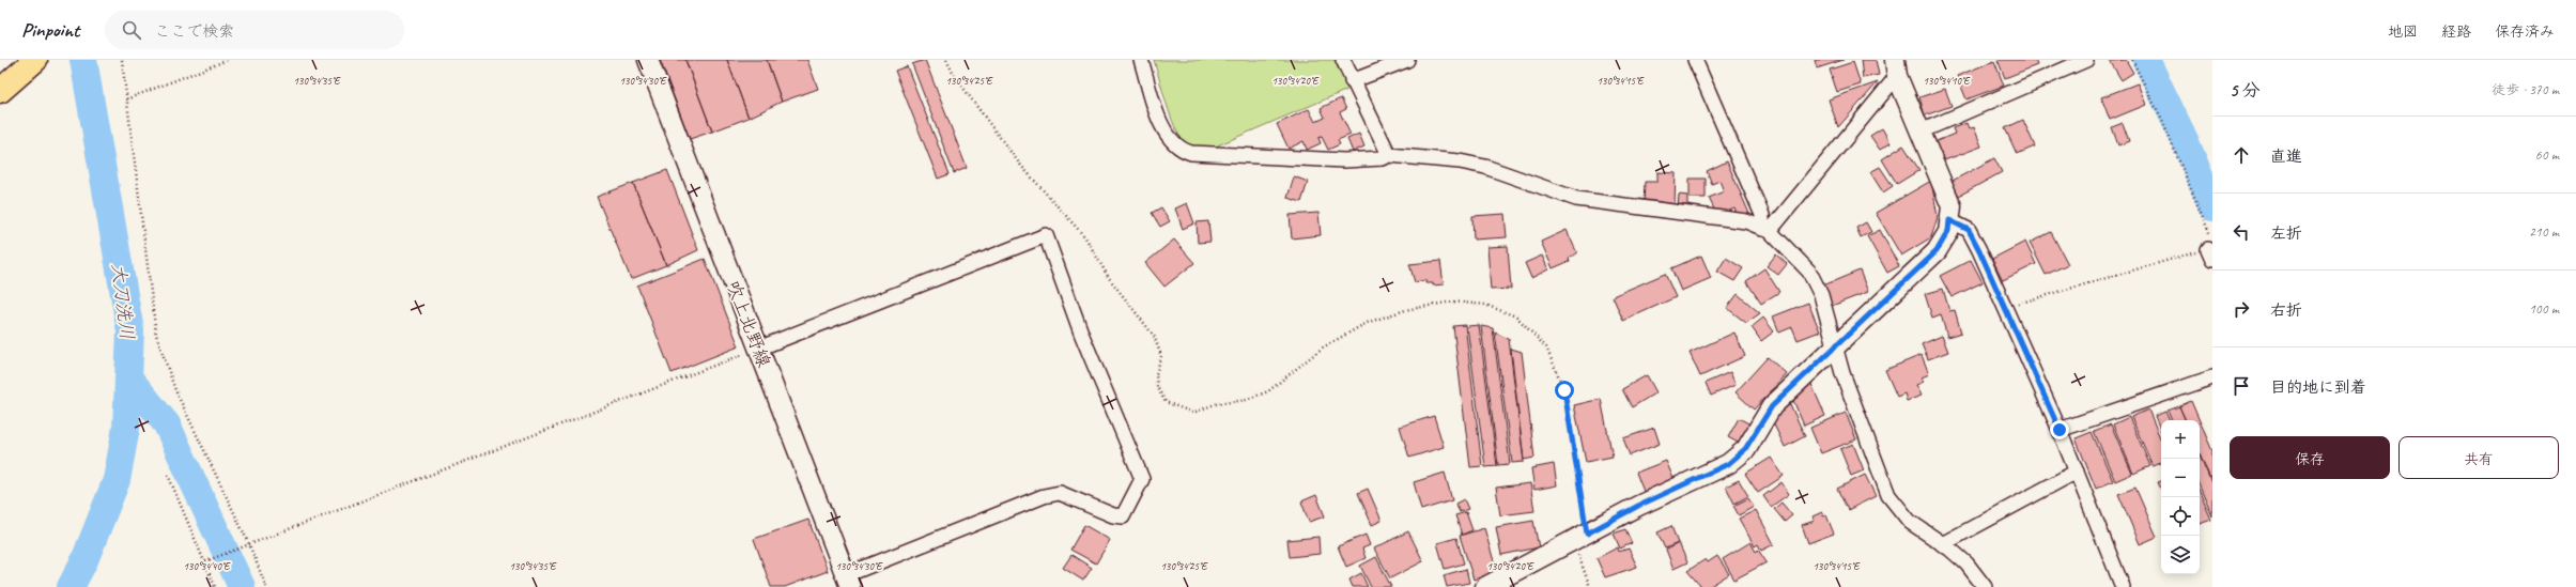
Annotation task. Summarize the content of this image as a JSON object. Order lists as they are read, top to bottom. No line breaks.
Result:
{"streets":{"street":["吹上北野線"]},"water":["大刀洗川"],"page":{"header":"Pinpoint","search":"ここで検索","nav":["地図","経路","保存済み"],"heading":["5 分","徒歩 · 370 m"],"list":[["直進","60 m"],["左折","210 m"],["右折","100 m"],"目的地に到着"],"map_buttons":["+","−"],"buttons":["保存","共有"]},"coordinates":["130°34'35\"E","130°34'30\"E","130°34'25\"E","130°34'20\"E","130°34'15\"E","130°34'10\"E","130°34'40\"E"]}
